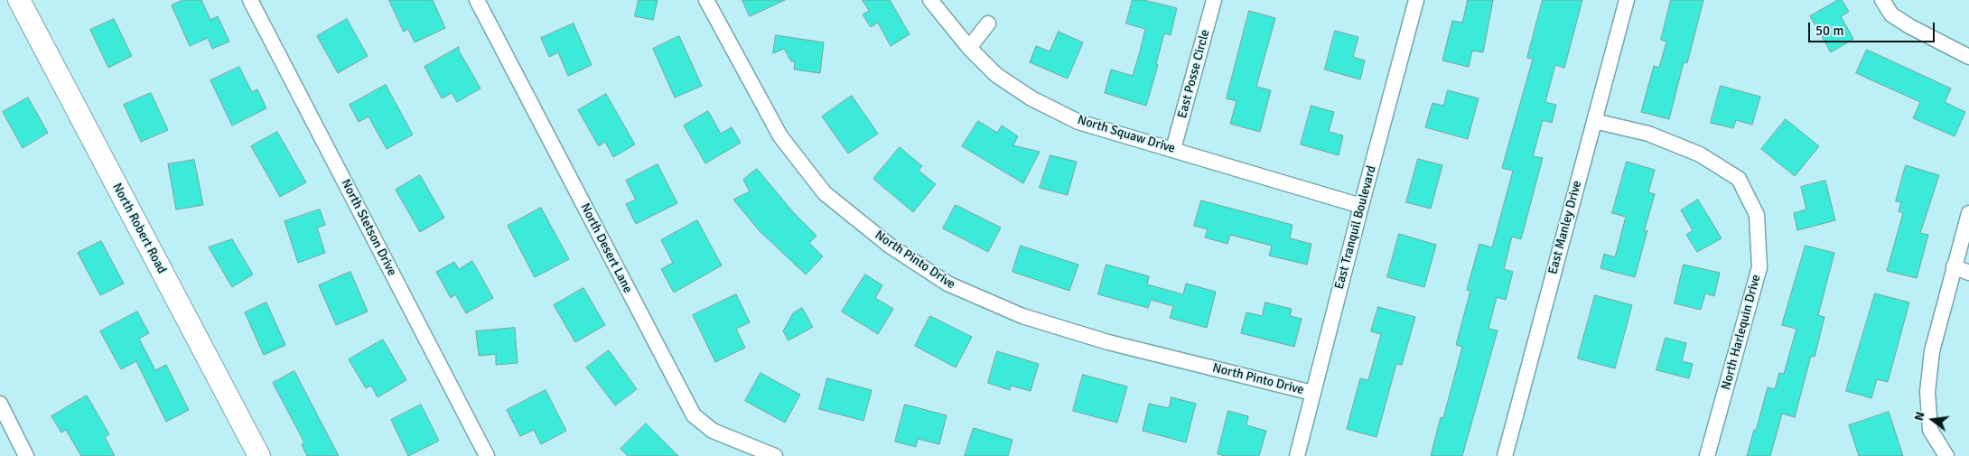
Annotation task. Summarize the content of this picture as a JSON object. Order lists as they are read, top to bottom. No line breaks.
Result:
{"streets":{"main road":["North Robert Road"],"street":["East Posse Circle","North Squaw Drive","North Stetson Drive","East Tranquil Boulevard","East Manley Drive","North Desert Lane","North Pinto Drive","North Harlequin Drive"]},"crossings":[["East Posse Circle","North Squaw Drive"],["North Squaw Drive","East Tranquil Boulevard"],["East Tranquil Boulevard","North Pinto Drive"],["East Manley Drive","North Harlequin Drive"]],"scale_bar":"50 m","north":"left"}
